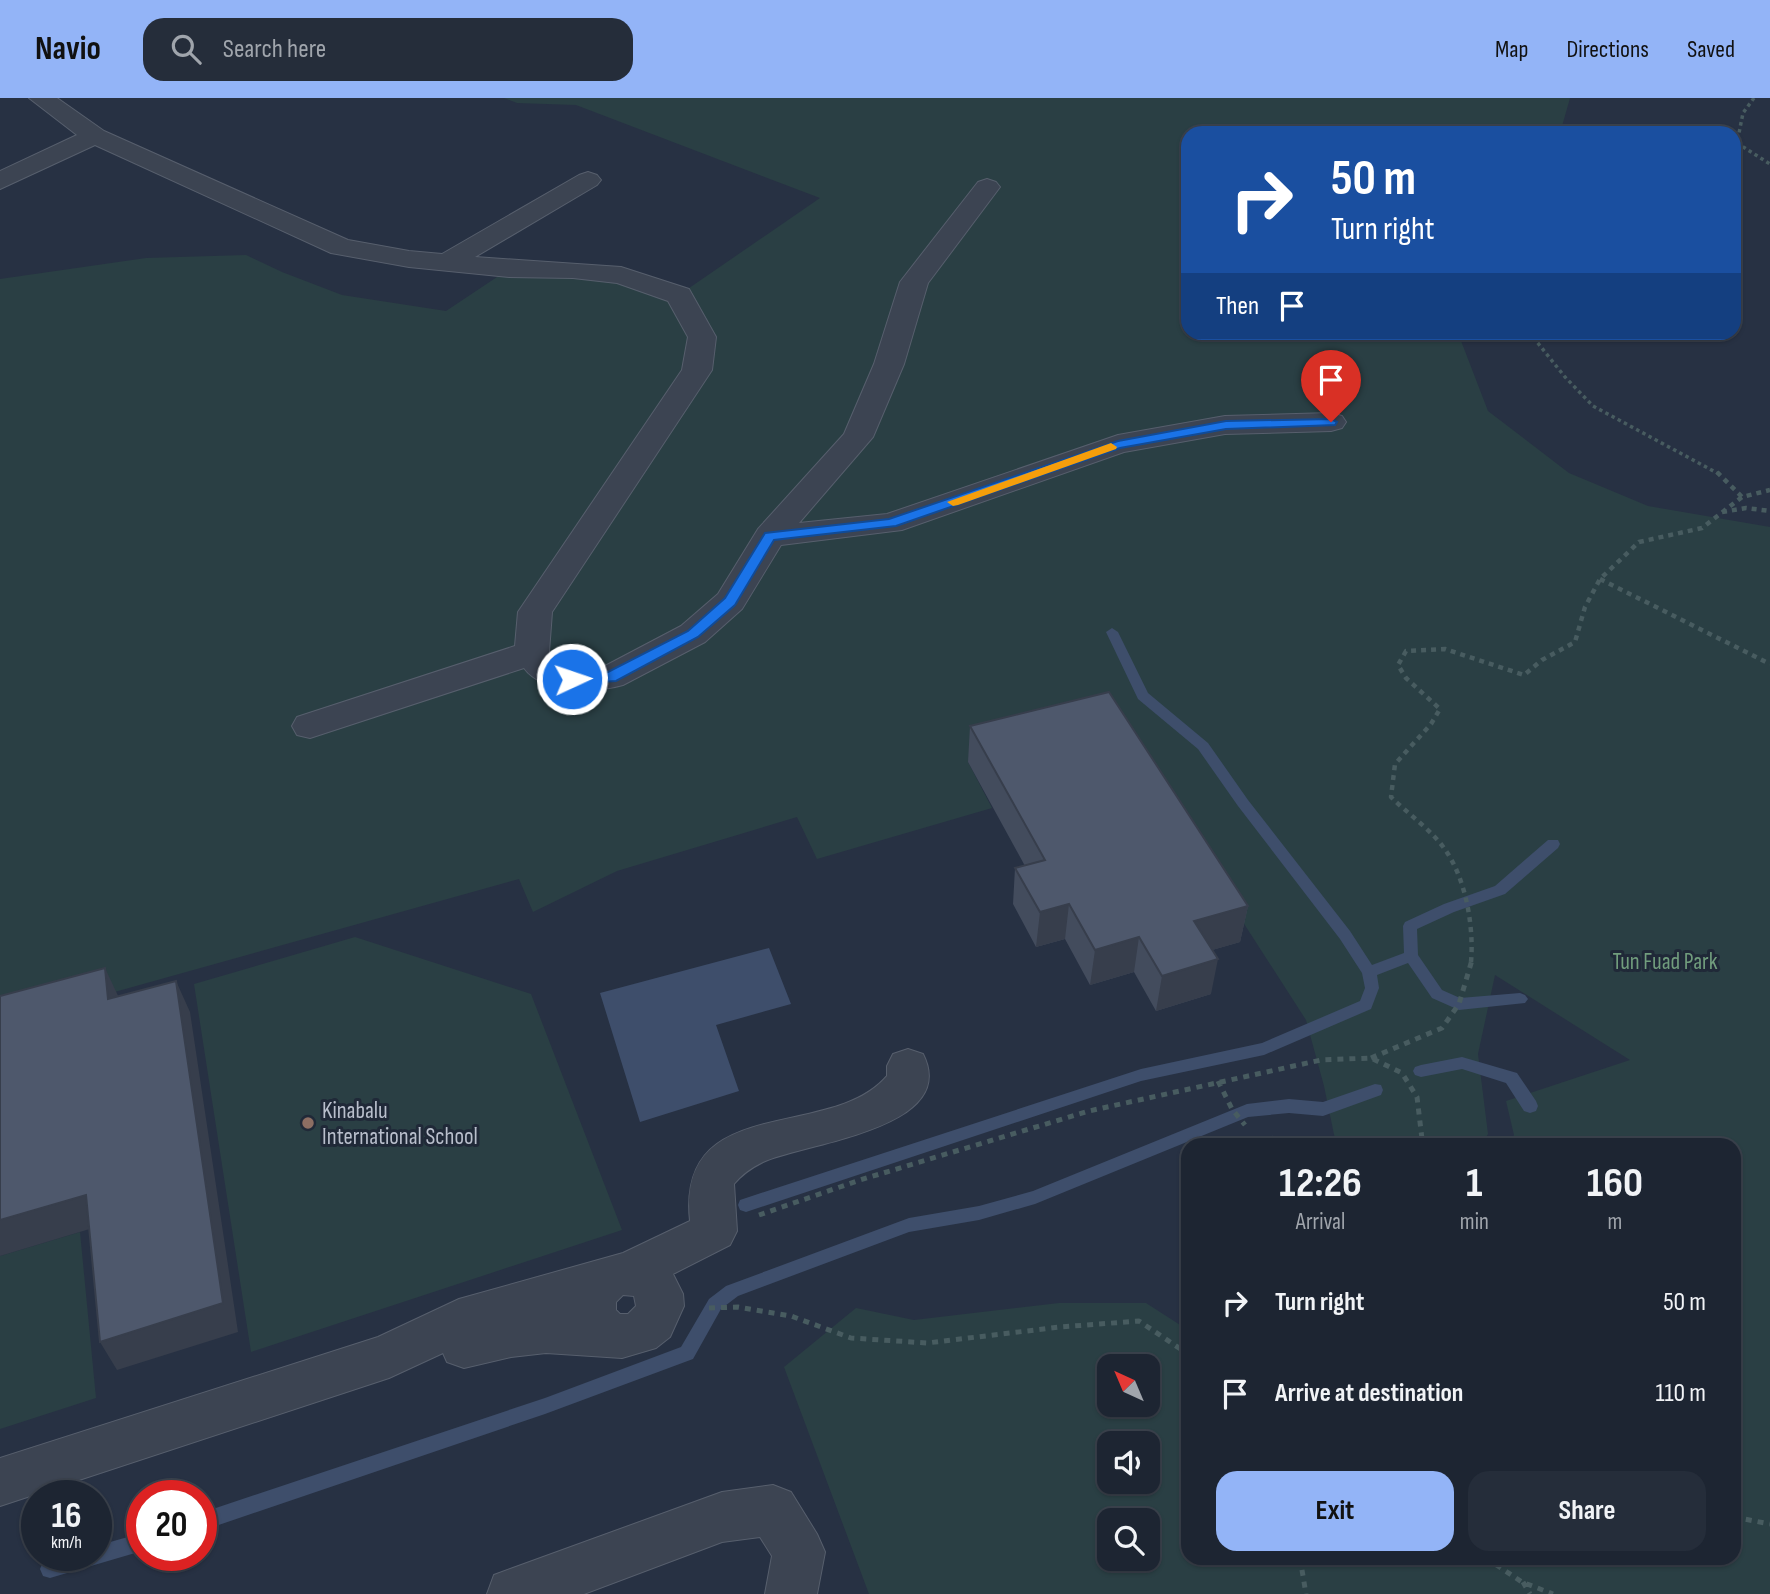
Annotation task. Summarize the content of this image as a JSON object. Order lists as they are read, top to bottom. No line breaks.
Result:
{"parks":["Tun Fuad Park"],"places":["Kinabalu International School"],"north":"top left","page":{"header":"Navio","search":"Search here","nav":["Map","Directions","Saved"],"turn":["50 m","Turn right"],"then":"Then","eta":["12:26","Arrival","1","min","160","m"],"list":[{"name":"Turn right","value":"50 m"},{"name":"Arrive at destination","value":"110 m"}],"buttons":["Exit","Share"],"speed":"16 km/h","limit":"20"}}
